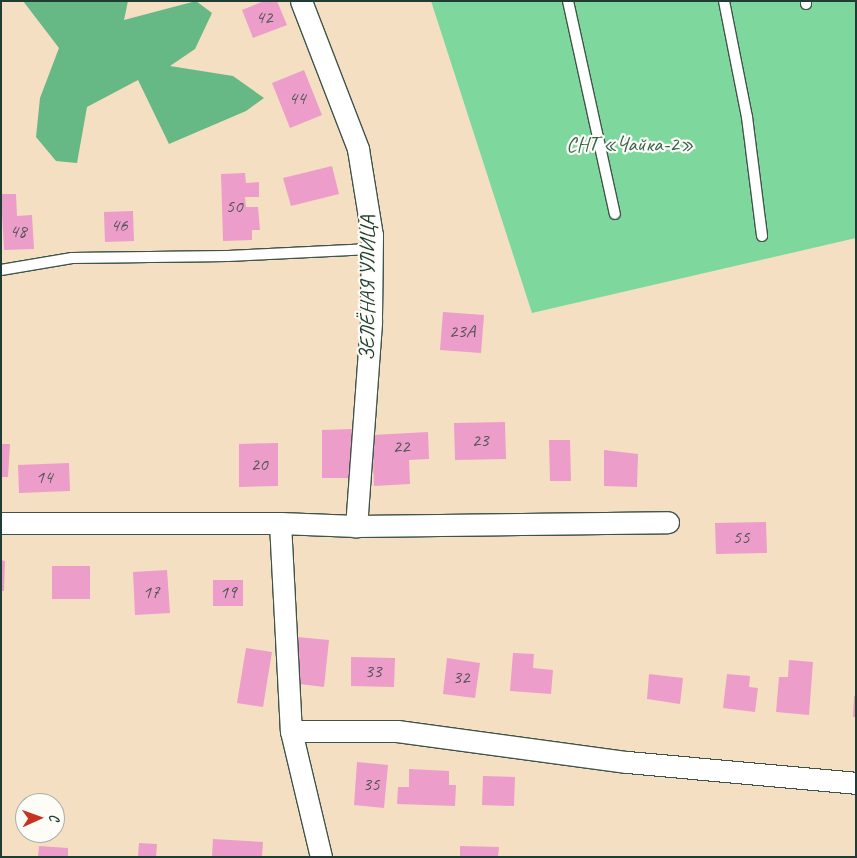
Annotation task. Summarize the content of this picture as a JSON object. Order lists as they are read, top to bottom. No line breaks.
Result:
{"streets":{"street":["ЗЕЛЁНАЯ УЛИЦА"]},"parks":["СНТ «Чайка-2»"],"house_numbers":["42","44","50","46","48","23А","23","22","20","14","55","17","19","33","32","35"],"north":"right"}
